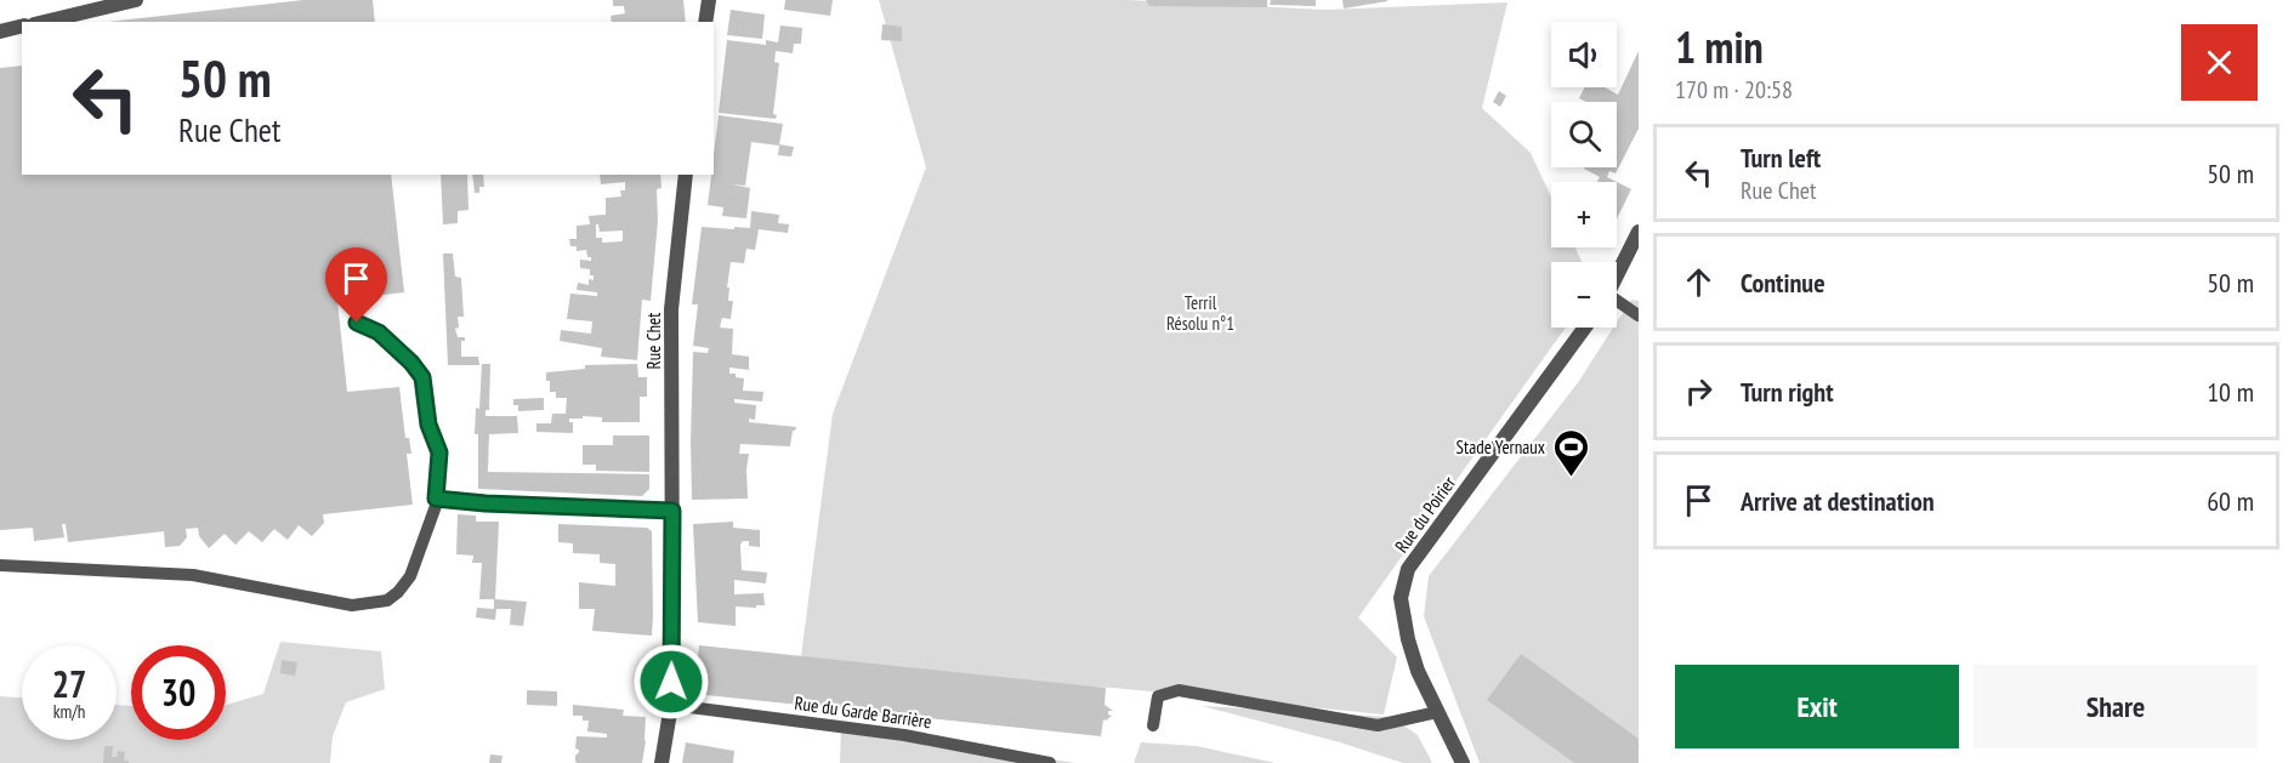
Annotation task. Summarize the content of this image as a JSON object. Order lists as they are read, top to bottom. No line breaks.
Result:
{"streets":{"street":["Rue Chet","Rue du Poirier"],"lane":["Rue du Garde Barrière"]},"crossings":[["Rue Chet","Rue du Garde Barrière"]],"parks":["Terril Résolu n°1"],"places":{"sports":["Stade Yernaux"]},"page":{"heading":["1 min","170 m · 20:58"],"map_buttons":["+","−"],"turn":["50 m","Rue Chet"],"list":[{"name":"Turn left","note":"Rue Chet","value":"50 m"},{"name":"Continue","value":"50 m"},{"name":"Turn right","value":"10 m"},{"name":"Arrive at destination","value":"60 m"}],"speed":"27 km/h","limit":"30","buttons":["Exit","Share"]}}
